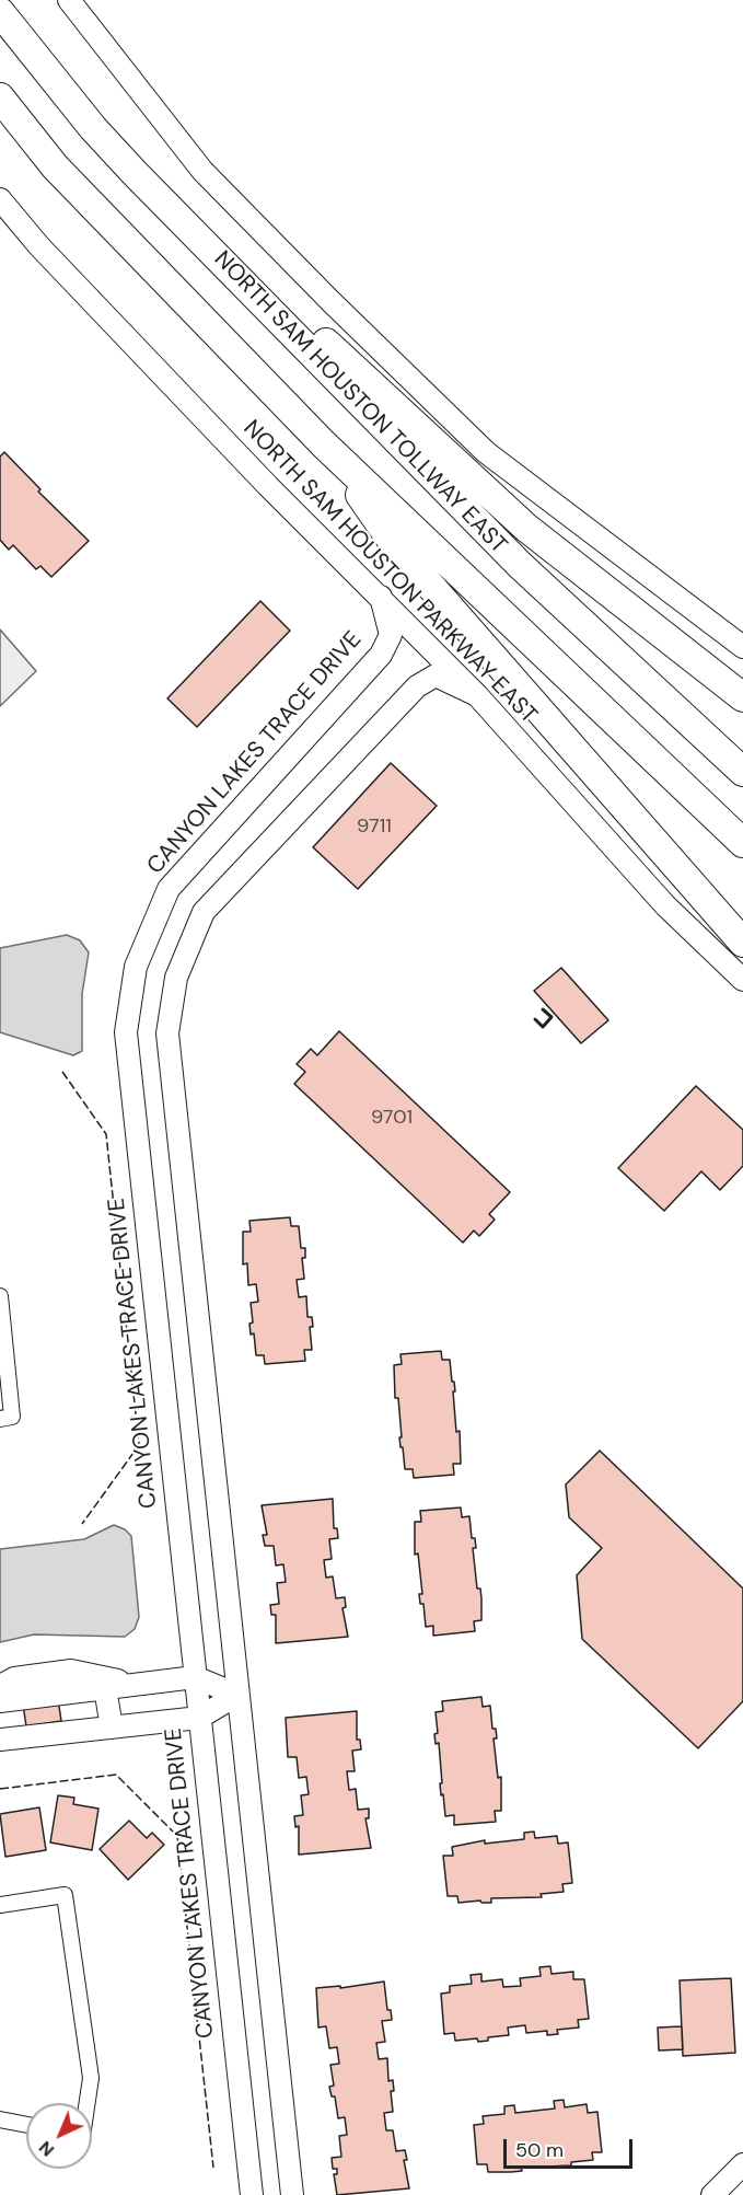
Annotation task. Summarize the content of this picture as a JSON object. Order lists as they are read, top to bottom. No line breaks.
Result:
{"streets":{"highway":["NORTH SAM HOUSTON TOLLWAY EAST"],"street":["NORTH SAM HOUSTON PARKWAY EAST","CANYON LAKES TRACE DRIVE"]},"crossings":[["NORTH SAM HOUSTON PARKWAY EAST","CANYON LAKES TRACE DRIVE"]],"house_numbers":["9711","9701"],"scale_bar":"50 m","north":"bottom left"}
